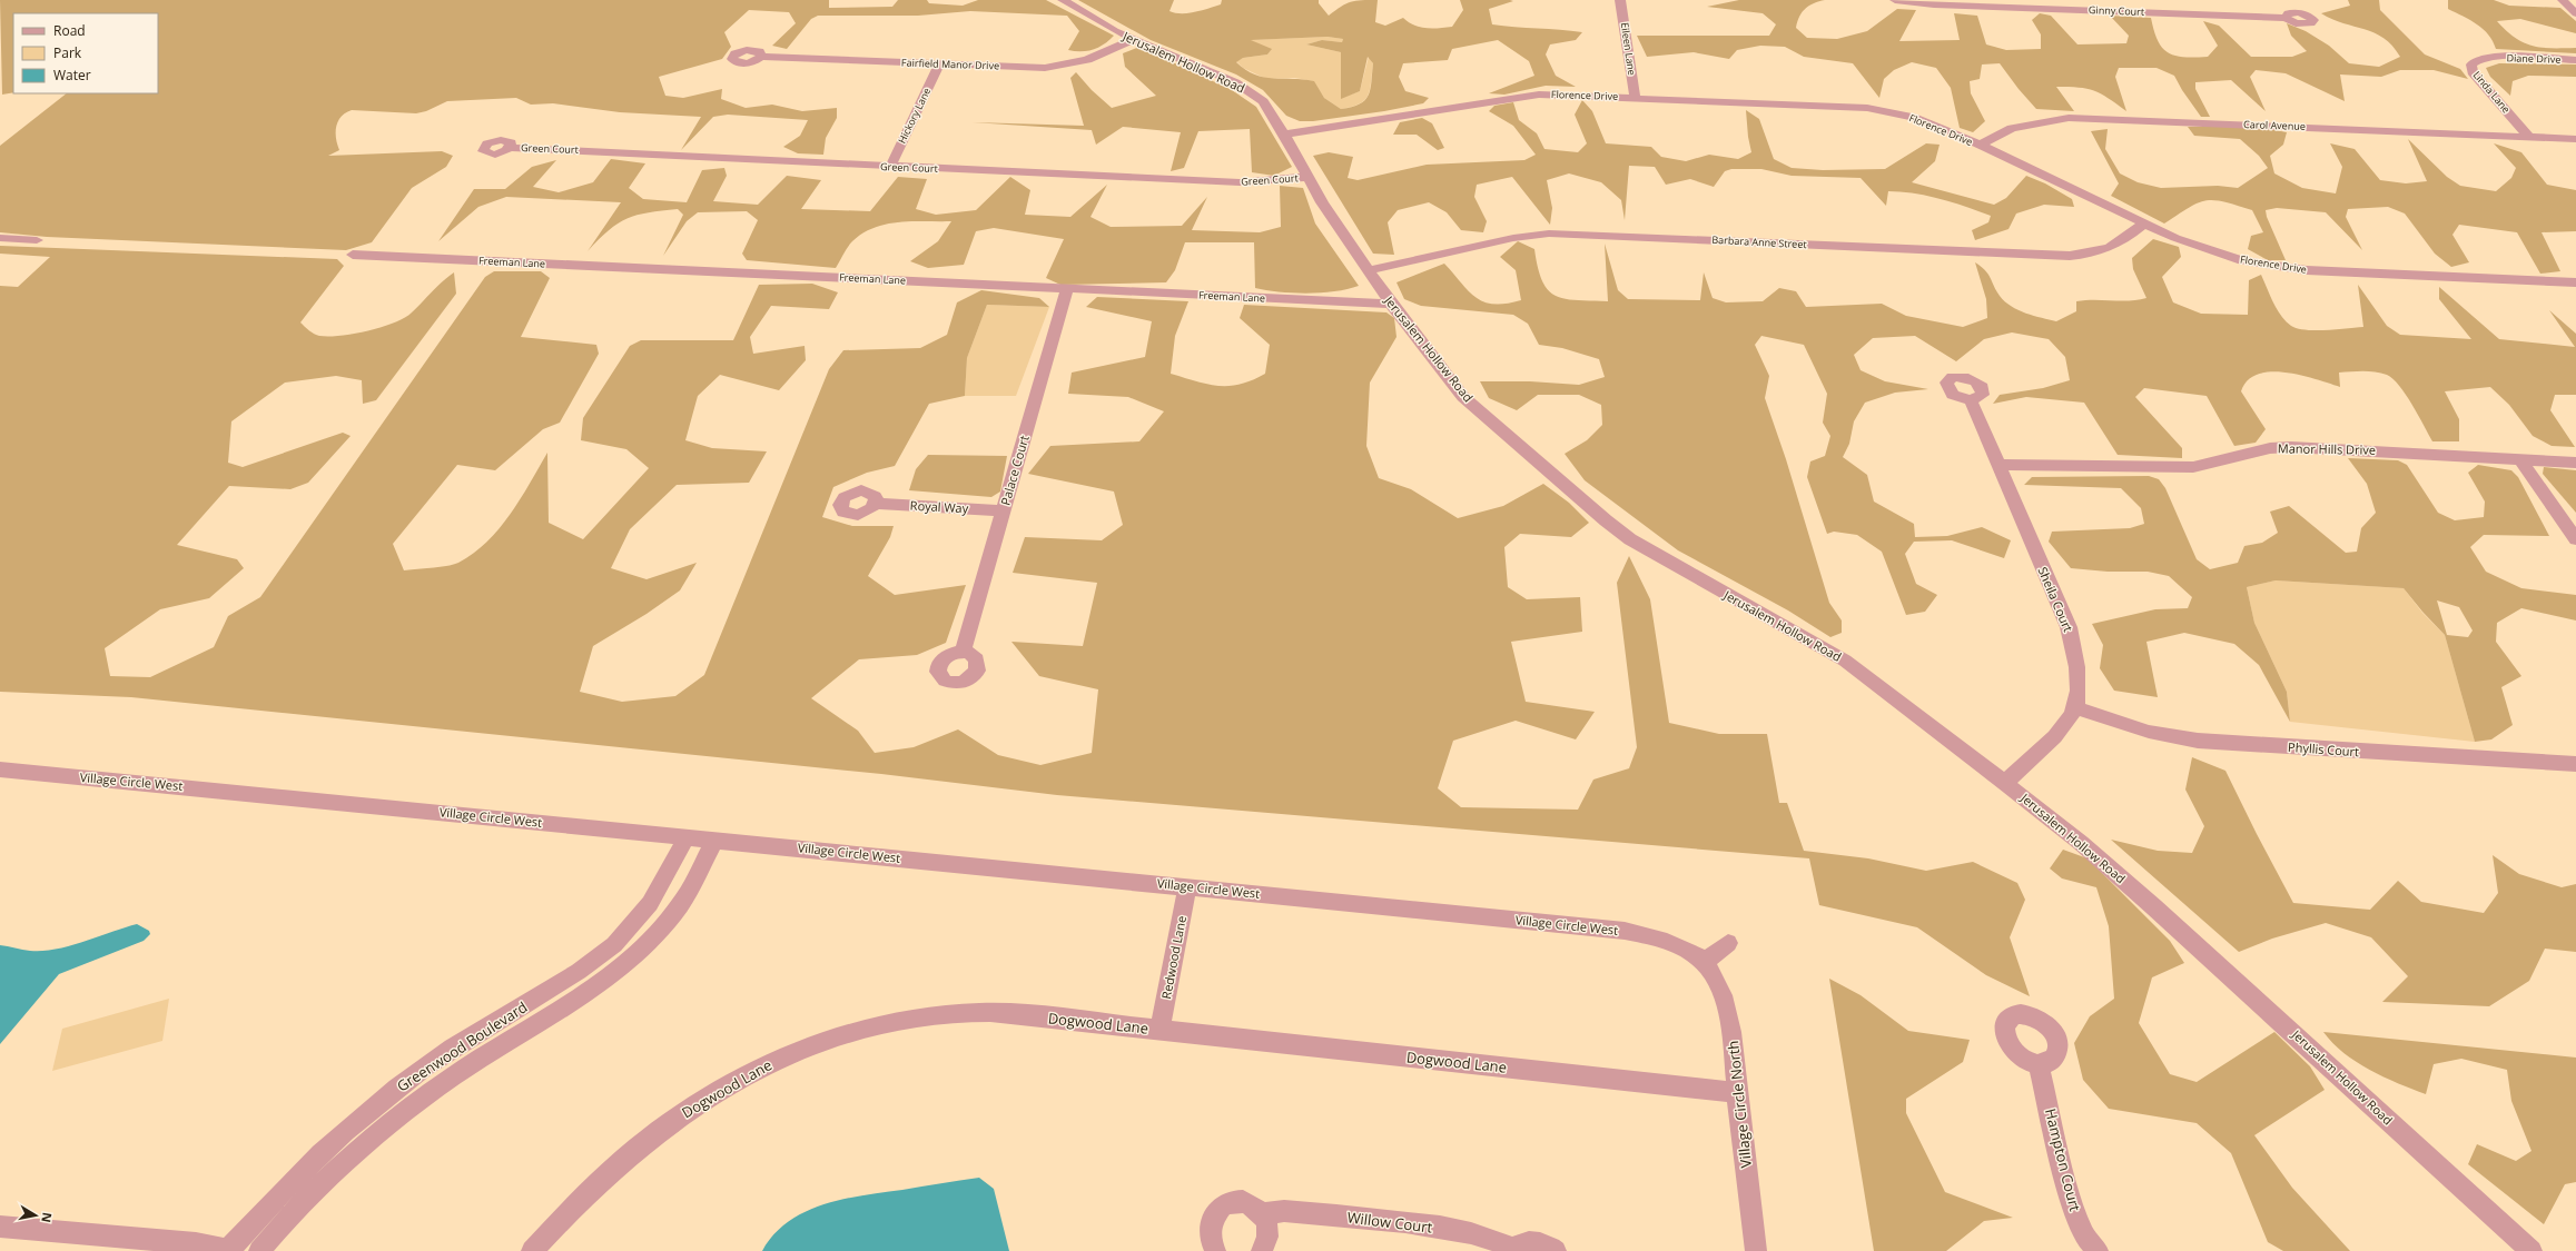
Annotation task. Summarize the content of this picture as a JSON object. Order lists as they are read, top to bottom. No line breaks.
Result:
{"streets":{"street":["Ginny Court","Eileen Lane","Diane Drive","Jerusalem Hollow Road","Fairfield Manor Drive","Linda Lane","Florence Drive","Hickory Lane","Carol Avenue","Green Court","Barbara Anne Street","Freeman Lane","Manor Hills Drive","Palace Court","Royal Way","Sheila Court","Phyllis Court","Village Circle West","Redwood Lane","Dogwood Lane","Greenwood Boulevard","Village Circle North","Hampton Court","Willow Court"]},"crossings":[["Eileen Lane","Florence Drive"],["Diane Drive","Linda Lane"],["Jerusalem Hollow Road","Fairfield Manor Drive"],["Jerusalem Hollow Road","Florence Drive"],["Jerusalem Hollow Road","Green Court"],["Jerusalem Hollow Road","Barbara Anne Street"],["Jerusalem Hollow Road","Freeman Lane"],["Fairfield Manor Drive","Hickory Lane"],["Linda Lane","Carol Avenue"],["Florence Drive","Carol Avenue"],["Florence Drive","Barbara Anne Street"],["Hickory Lane","Green Court"],["Freeman Lane","Palace Court"],["Manor Hills Drive","Sheila Court"],["Palace Court","Royal Way"],["Sheila Court","Phyllis Court"],["Village Circle West","Redwood Lane"],["Village Circle West","Greenwood Boulevard"],["Village Circle West","Village Circle North"],["Redwood Lane","Dogwood Lane"],["Dogwood Lane","Village Circle North"]],"legend":["Road","Park","Water"],"north":"right"}
